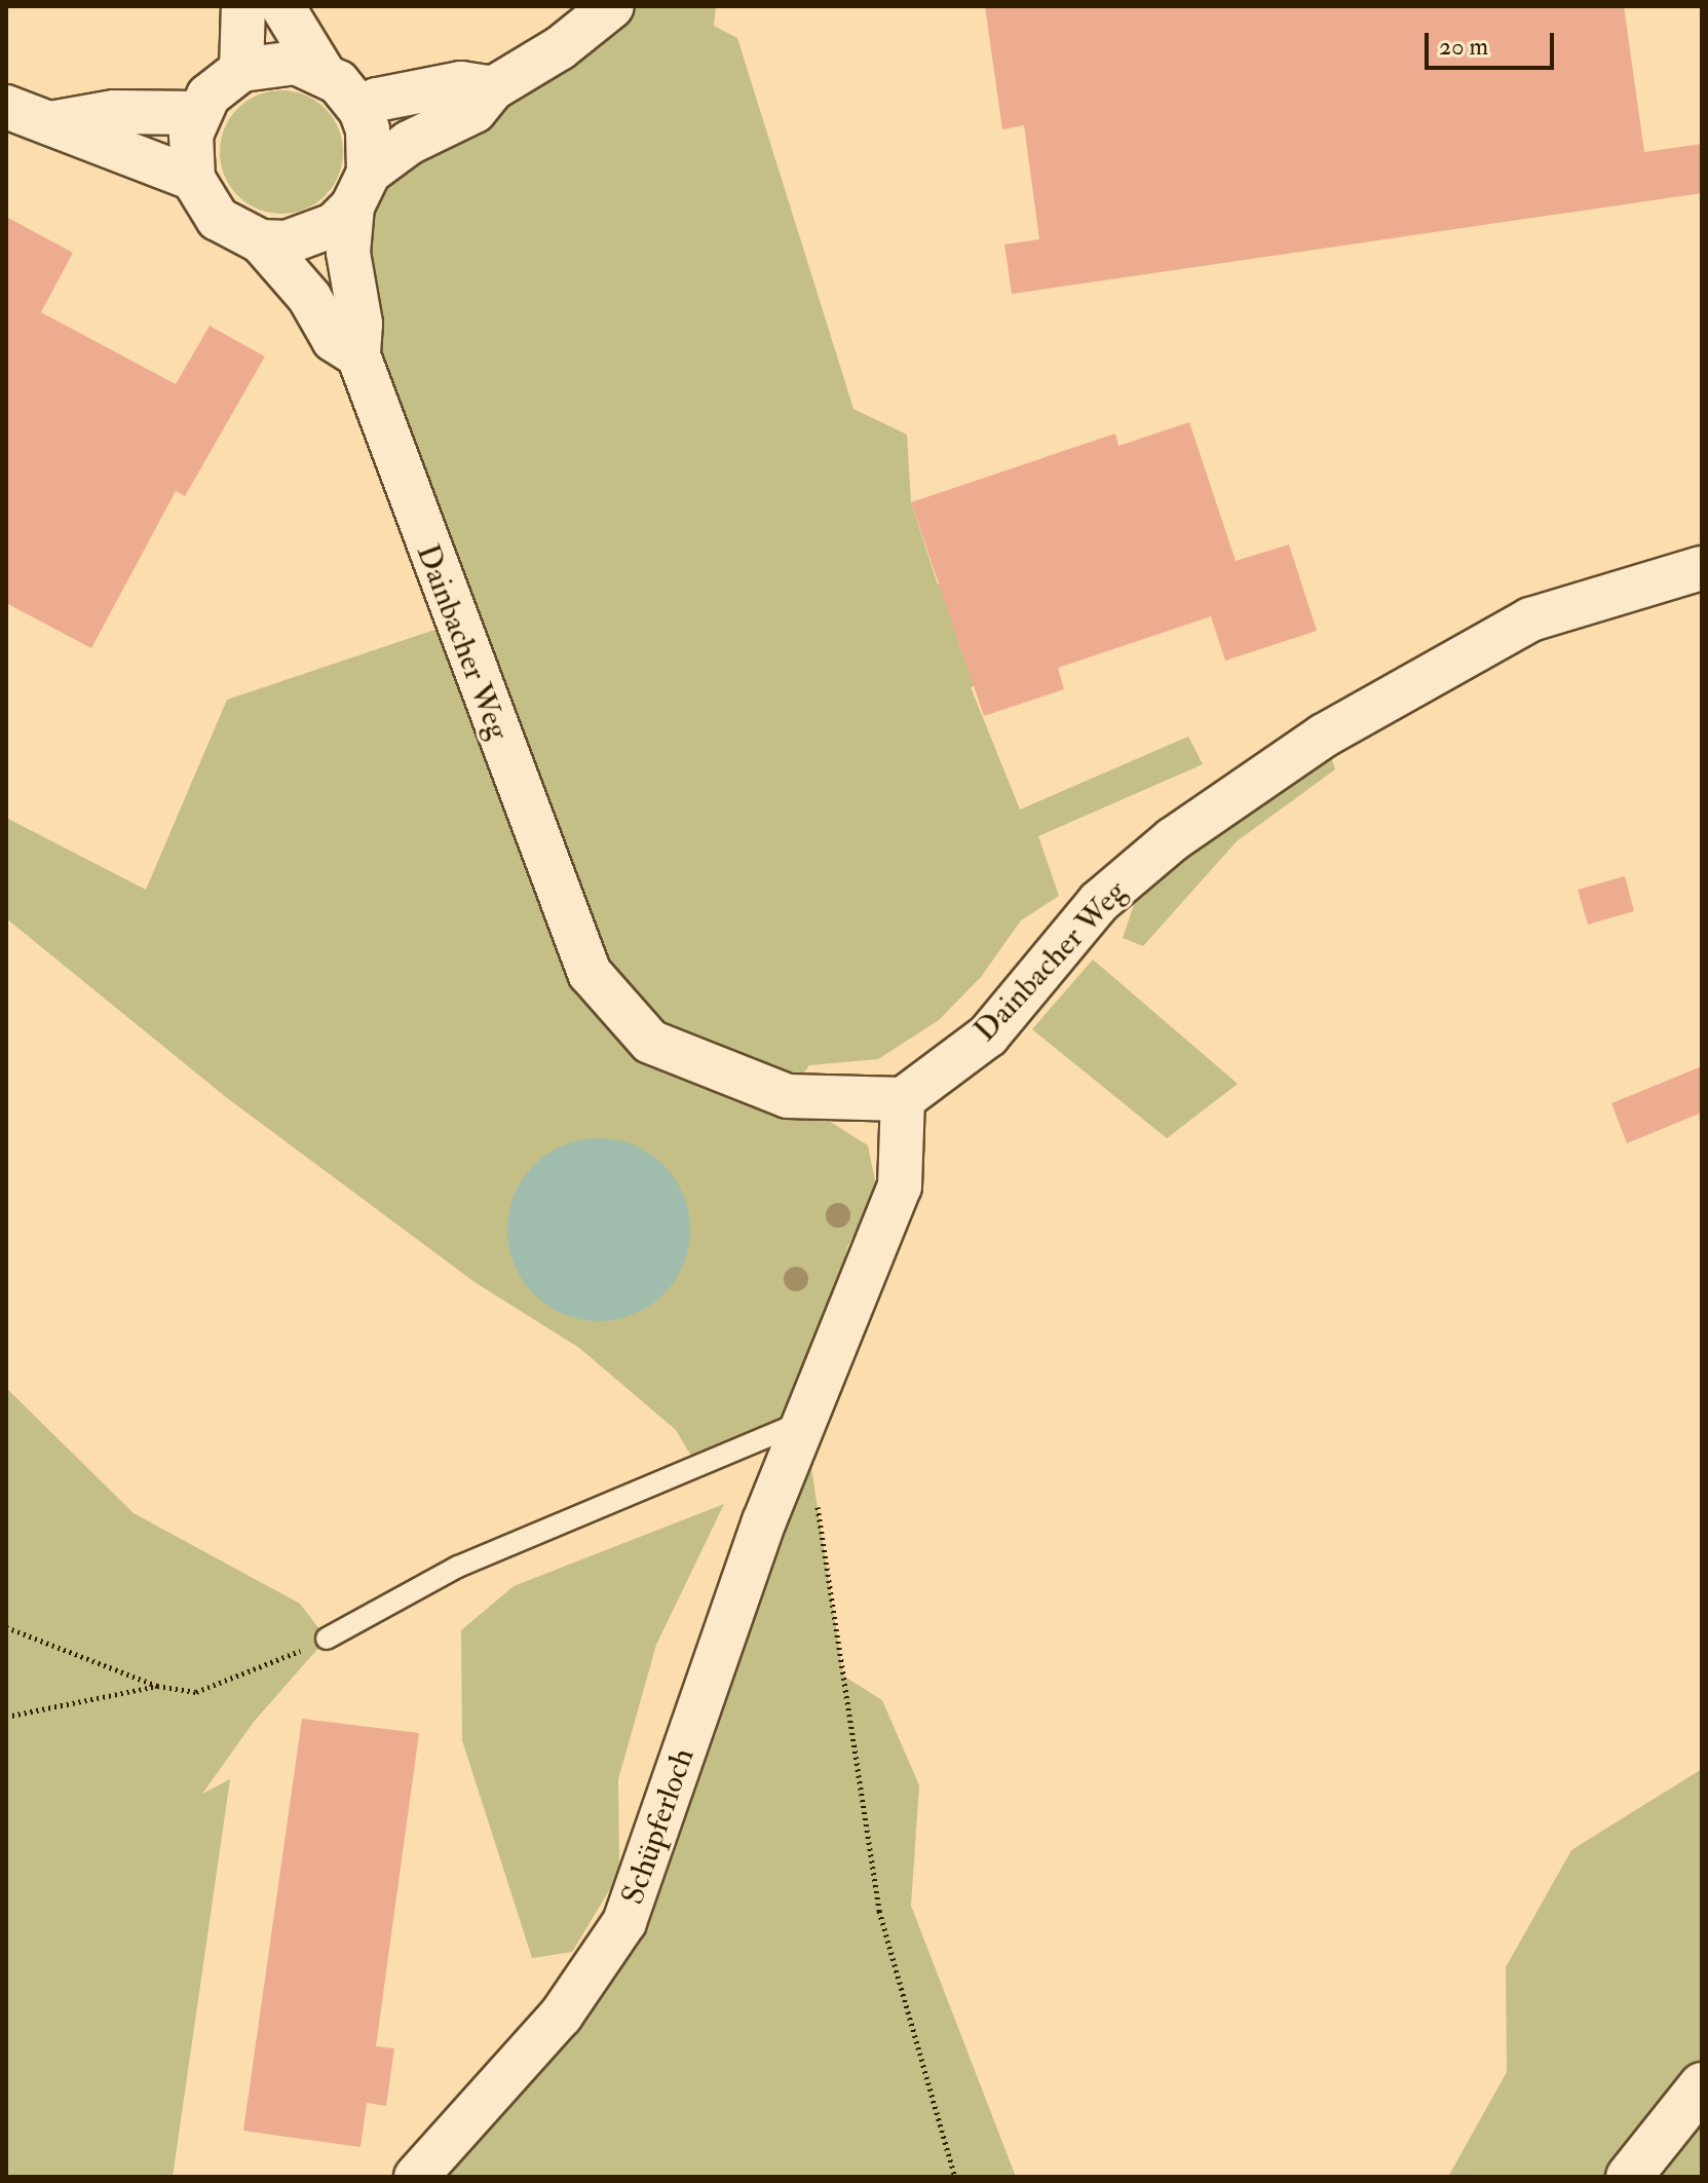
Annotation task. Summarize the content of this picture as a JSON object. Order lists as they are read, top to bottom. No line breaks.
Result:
{"streets":{"street":["Dainbacher Weg","Schüpferloch"]},"crossings":[["Dainbacher Weg","Schüpferloch"]],"scale_bar":"20 m"}
